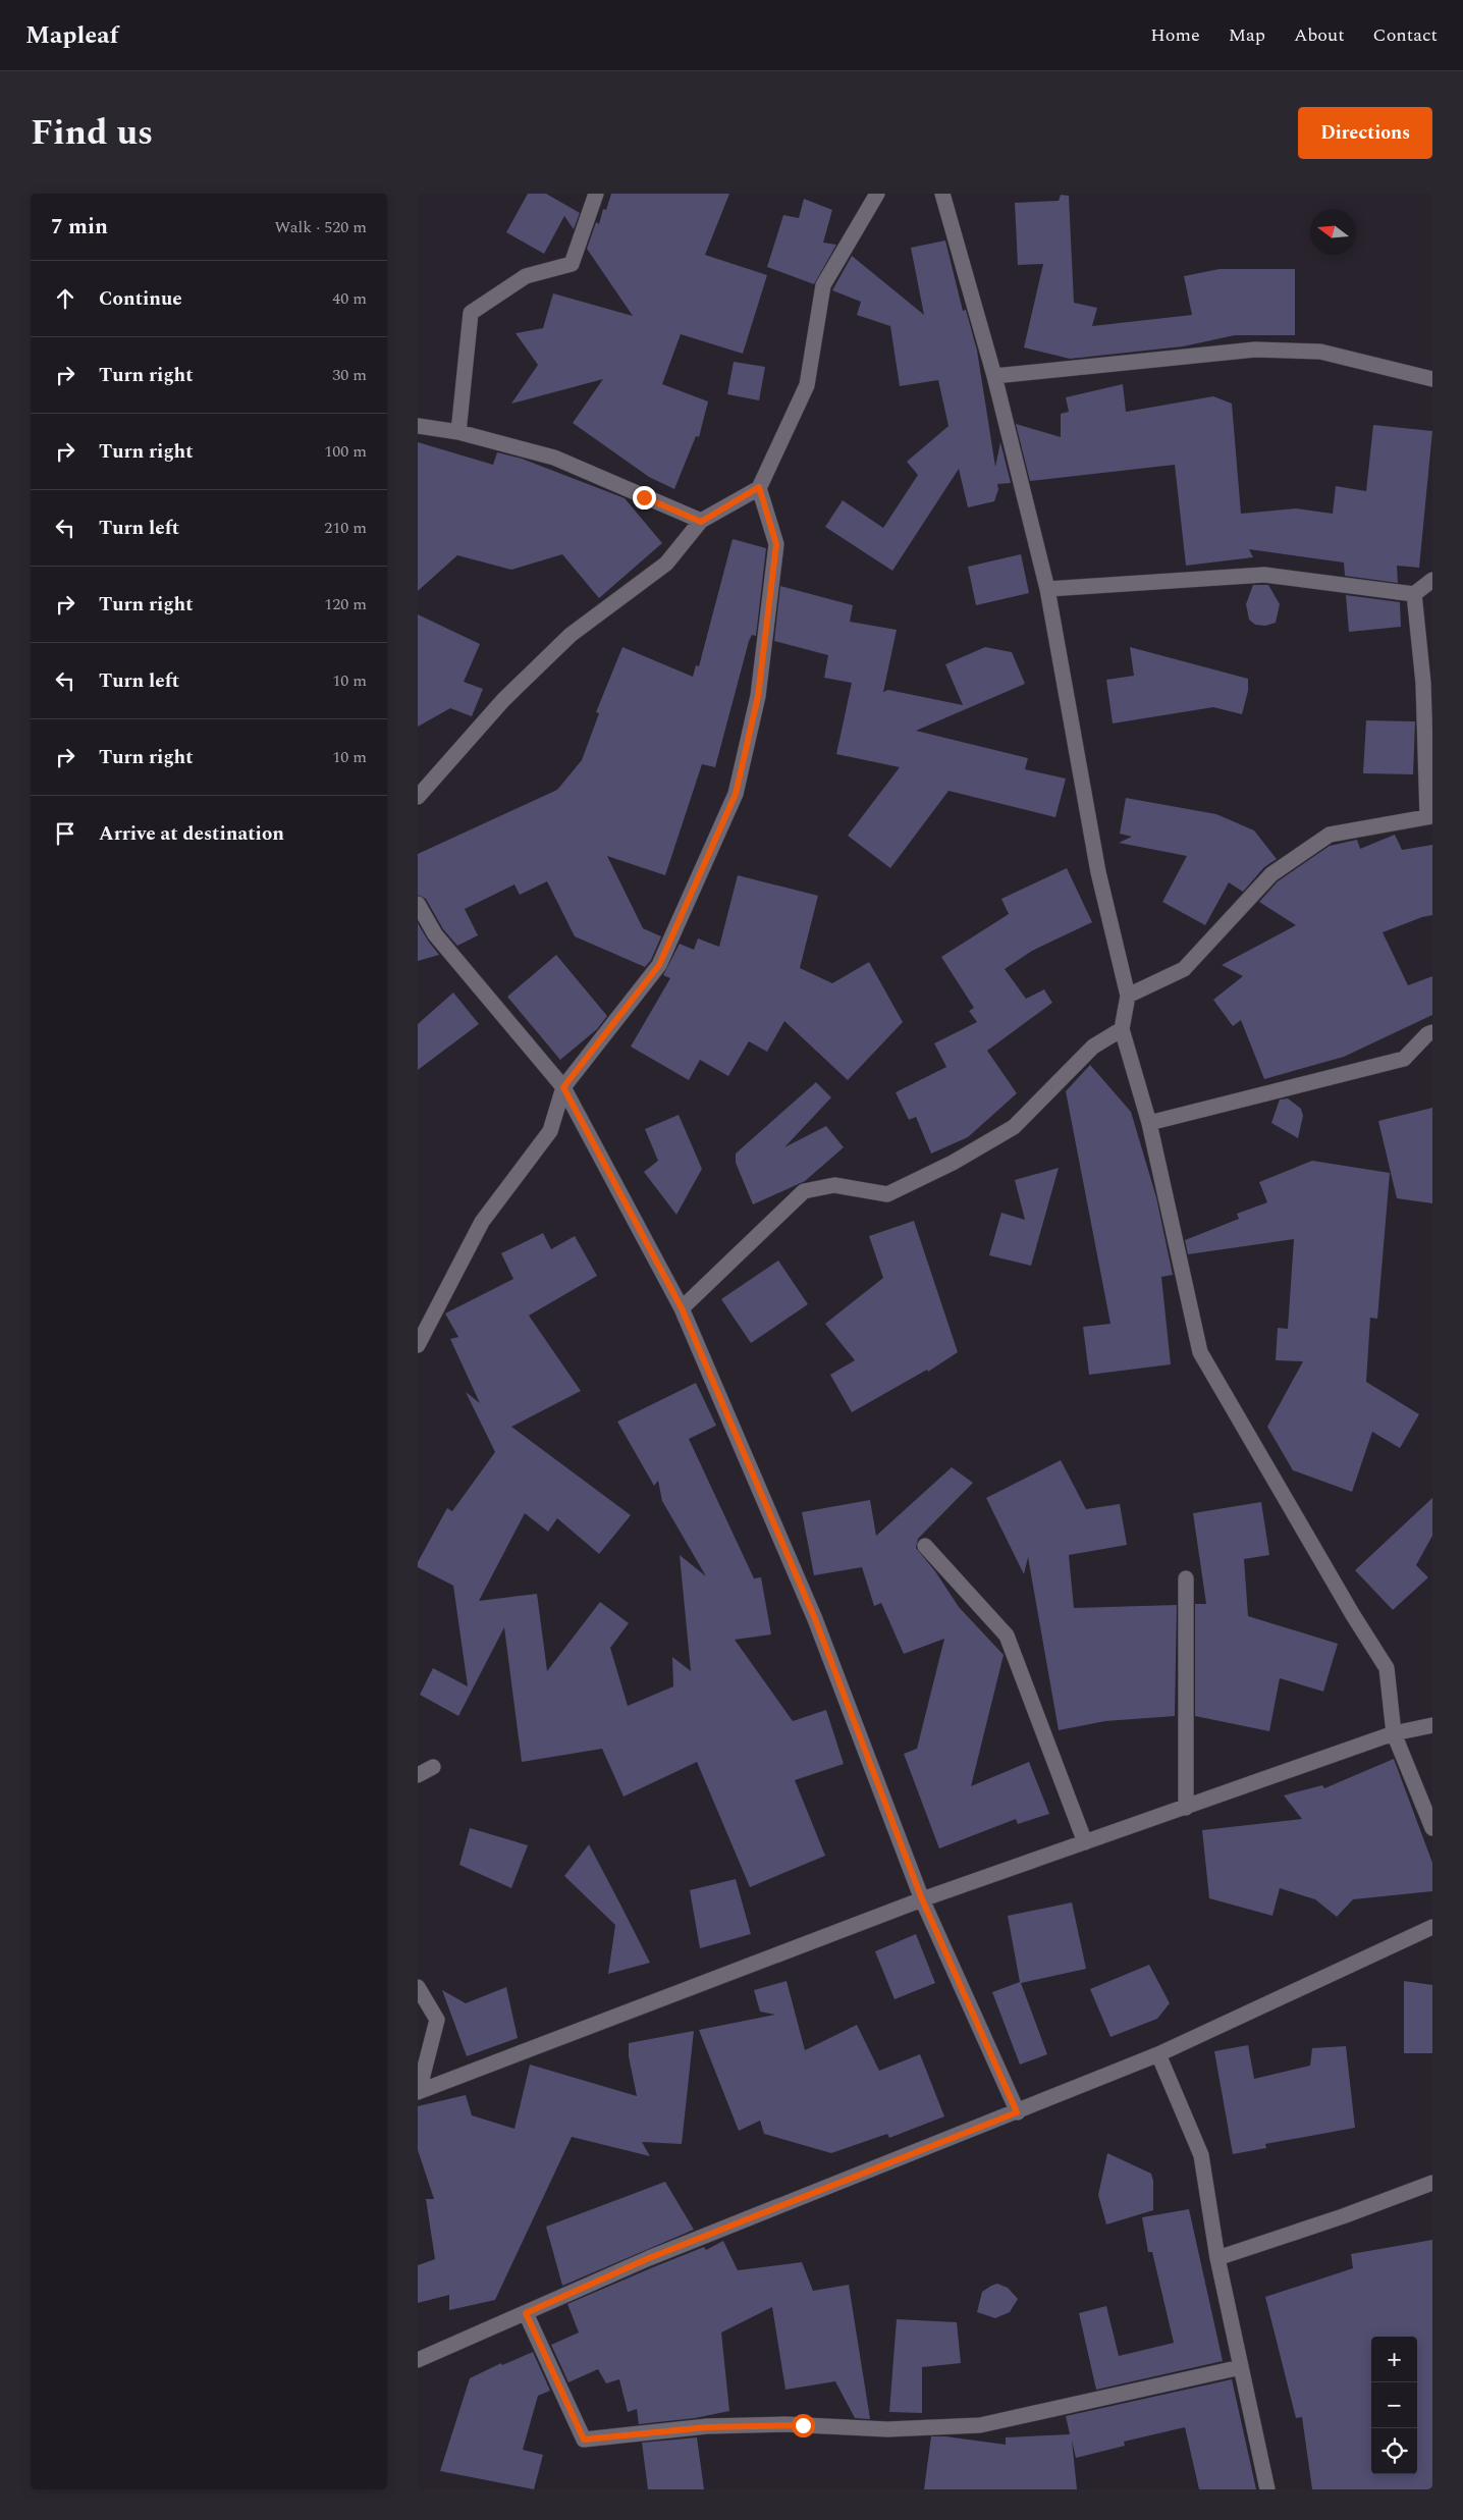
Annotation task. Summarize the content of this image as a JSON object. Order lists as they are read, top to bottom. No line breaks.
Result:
{"north":"left","page":{"header":"Mapleaf","nav":["Home","Map","About","Contact"],"title":"Find us","buttons":"Directions","heading":["7 min","Walk · 520 m"],"list":[["Continue","40 m"],["Turn right","30 m"],["Turn right","100 m"],["Turn left","210 m"],["Turn right","120 m"],["Turn left","10 m"],["Turn right","10 m"],"Arrive at destination"],"map_buttons":["+","−"]}}
